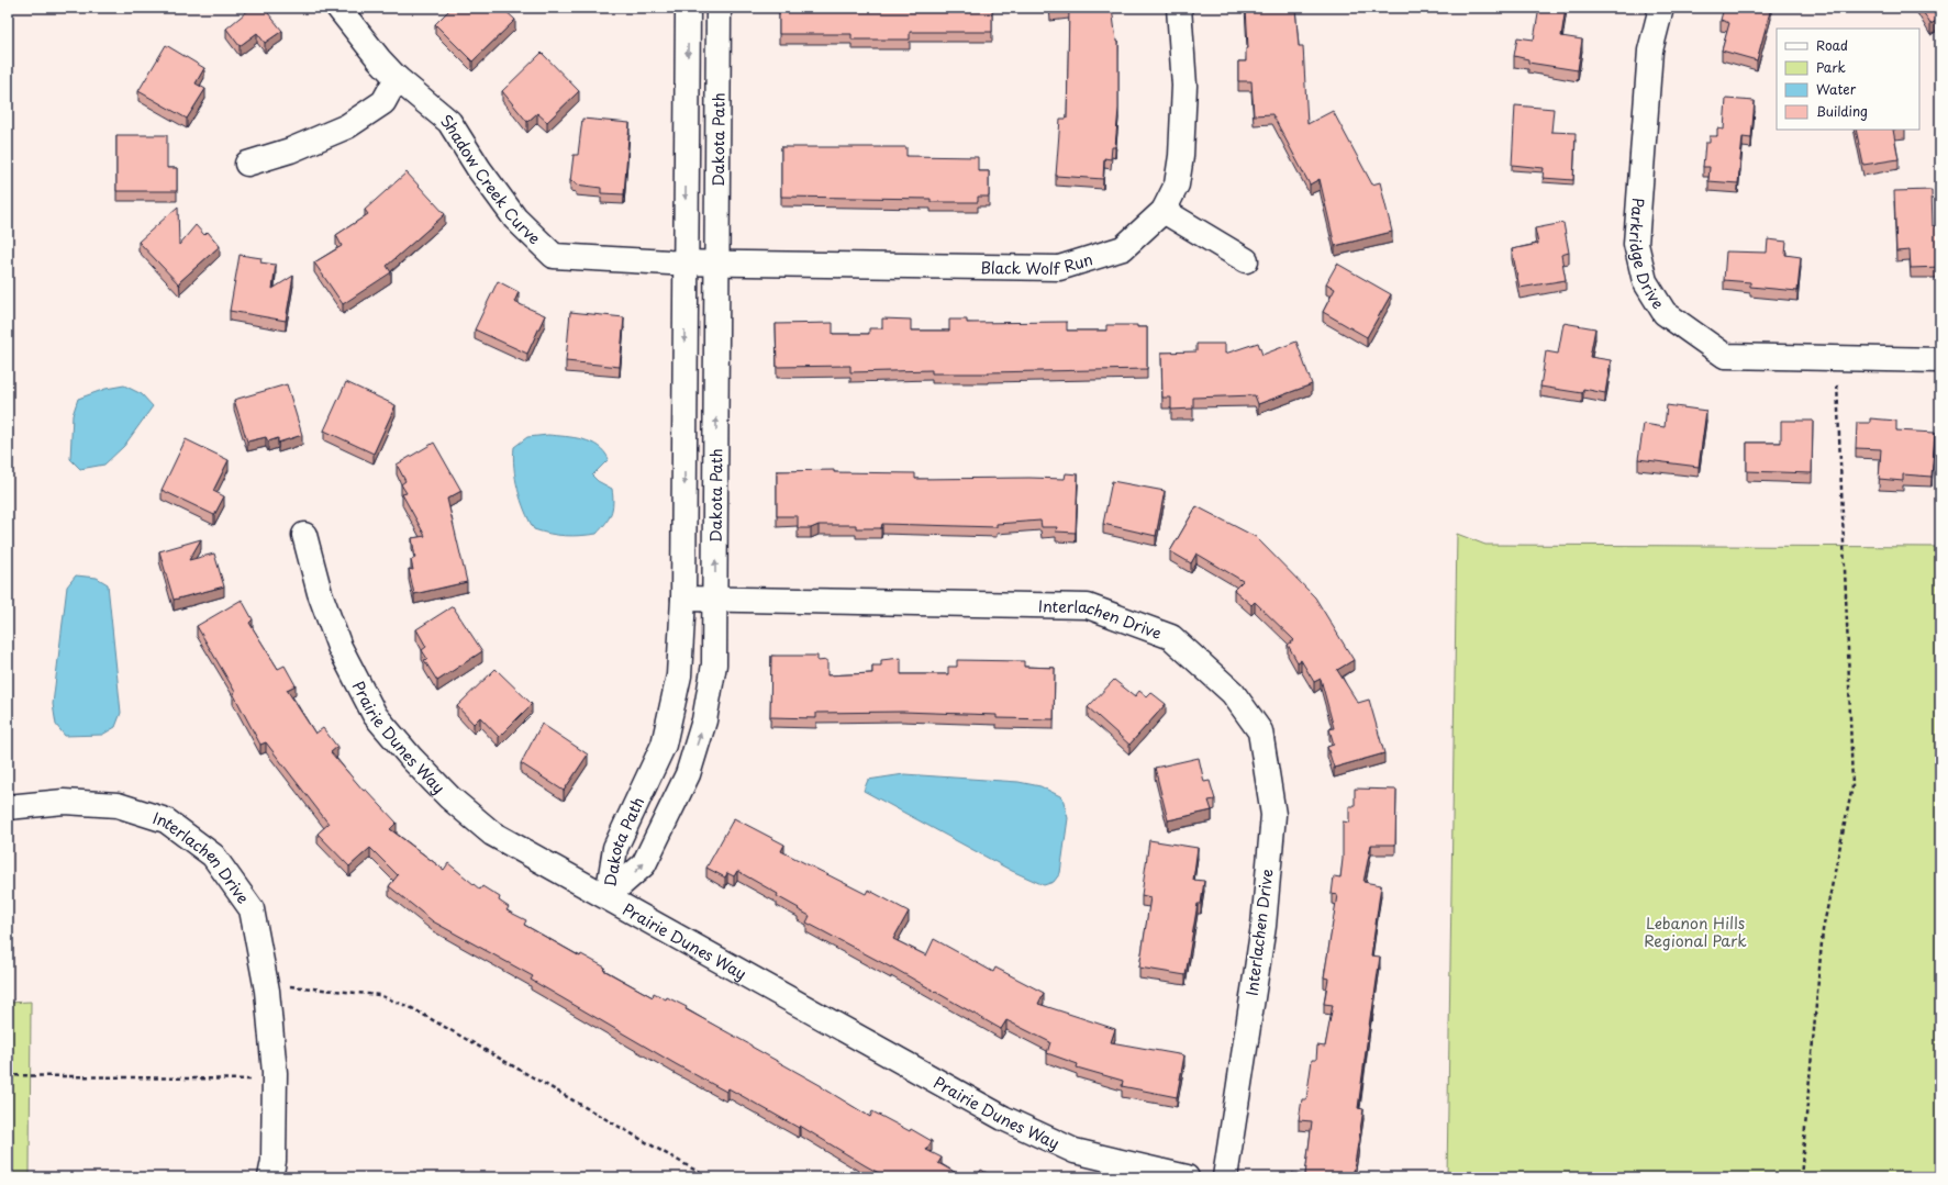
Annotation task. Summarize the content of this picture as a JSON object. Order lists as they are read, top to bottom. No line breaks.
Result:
{"streets":{"street":["Dakota Path","Shadow Creek Curve","Parkridge Drive","Black Wolf Run","Interlachen Drive","Prairie Dunes Way"]},"crossings":[["Dakota Path","Shadow Creek Curve"],["Dakota Path","Black Wolf Run"],["Dakota Path","Interlachen Drive"],["Dakota Path","Prairie Dunes Way"],["Shadow Creek Curve","Black Wolf Run"]],"parks":["Lebanon Hills Regional Park"],"legend":["Road","Park","Water","Building"]}
